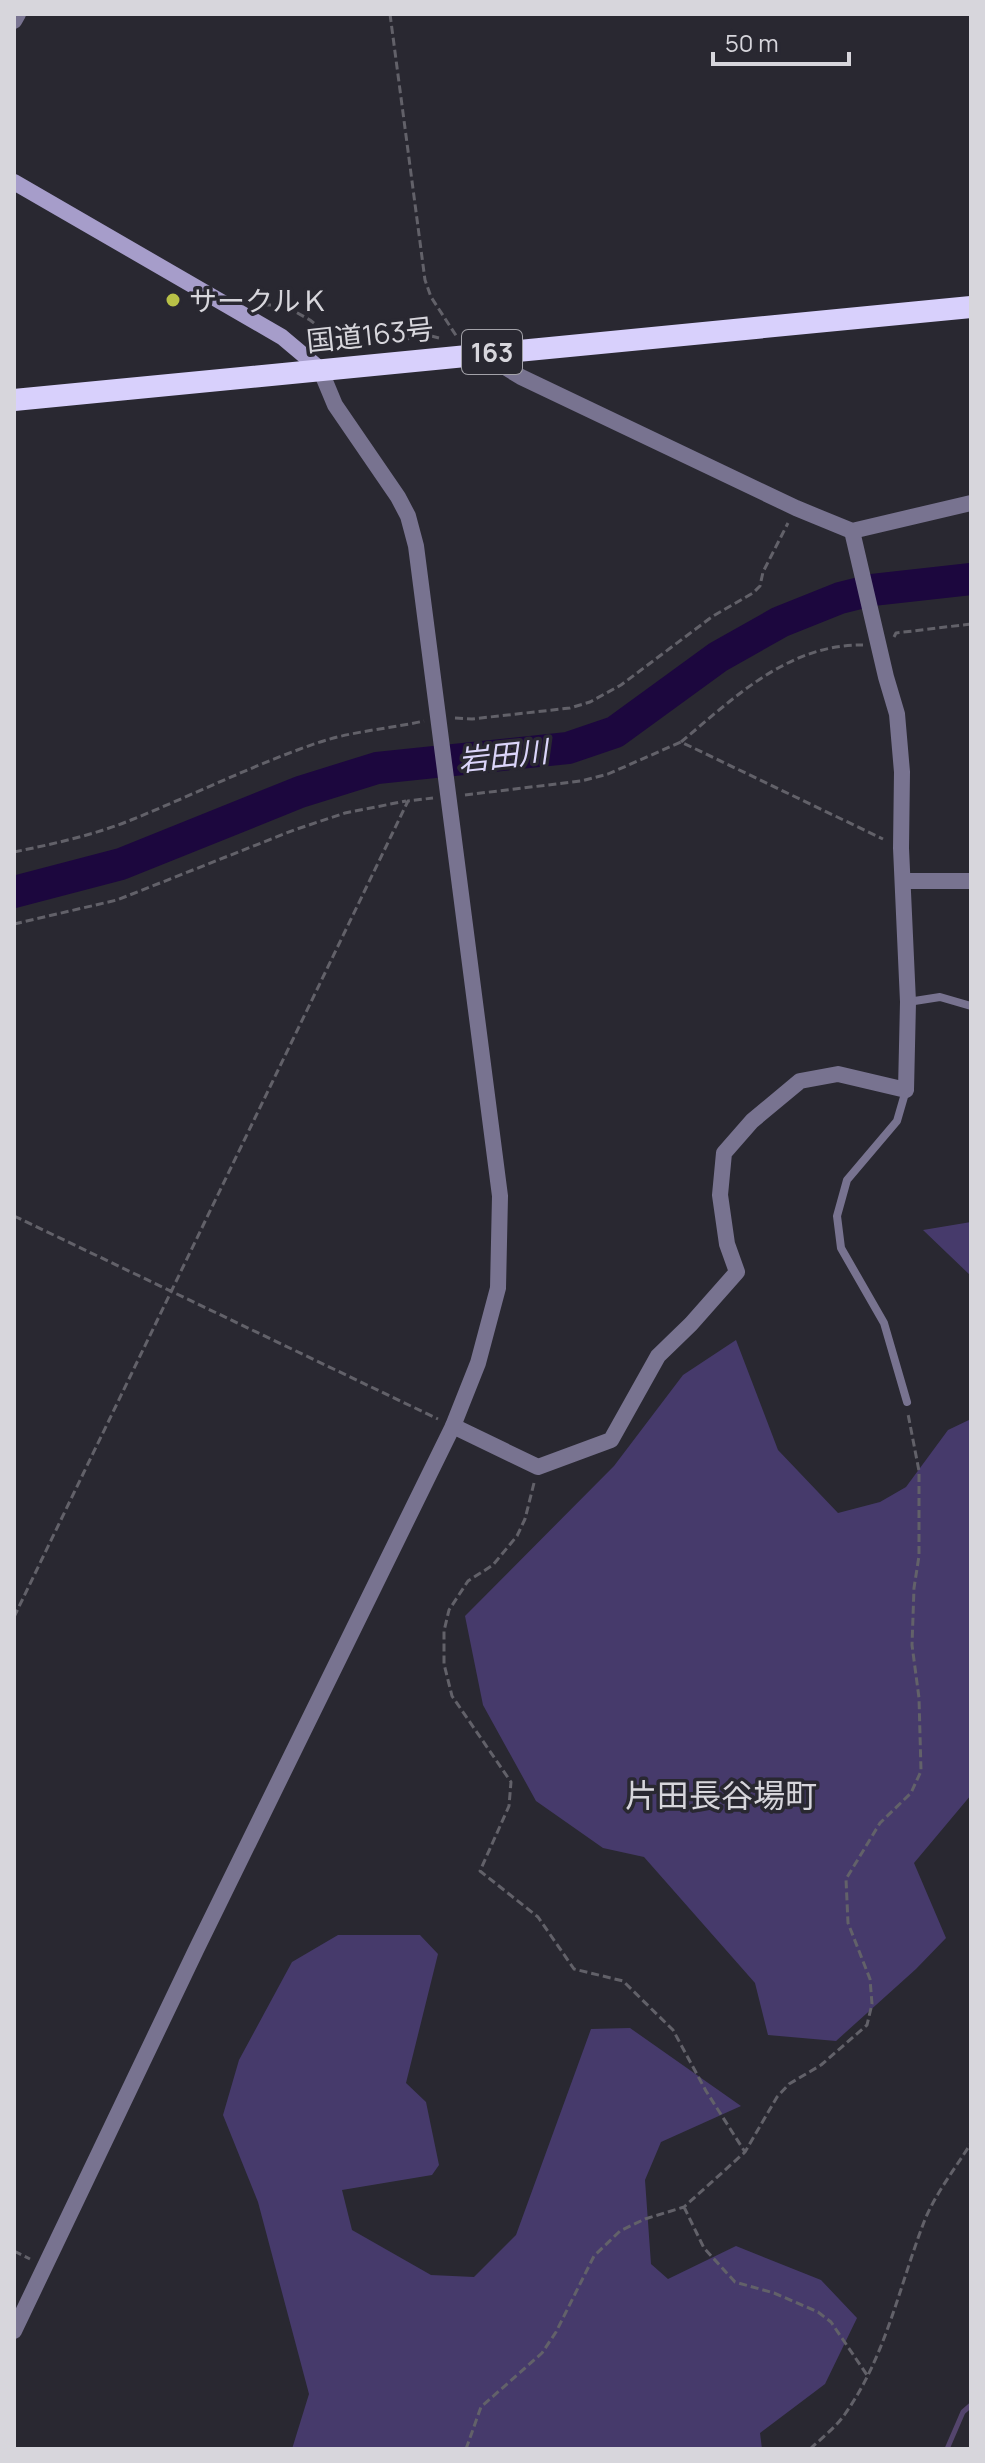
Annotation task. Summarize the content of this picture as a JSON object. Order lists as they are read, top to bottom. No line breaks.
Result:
{"streets":{"highway":["国道163号","163"]},"districts":["片田長谷場町"],"water":["岩田川"],"places":["サークルＫ"],"scale_bar":"50 m"}
